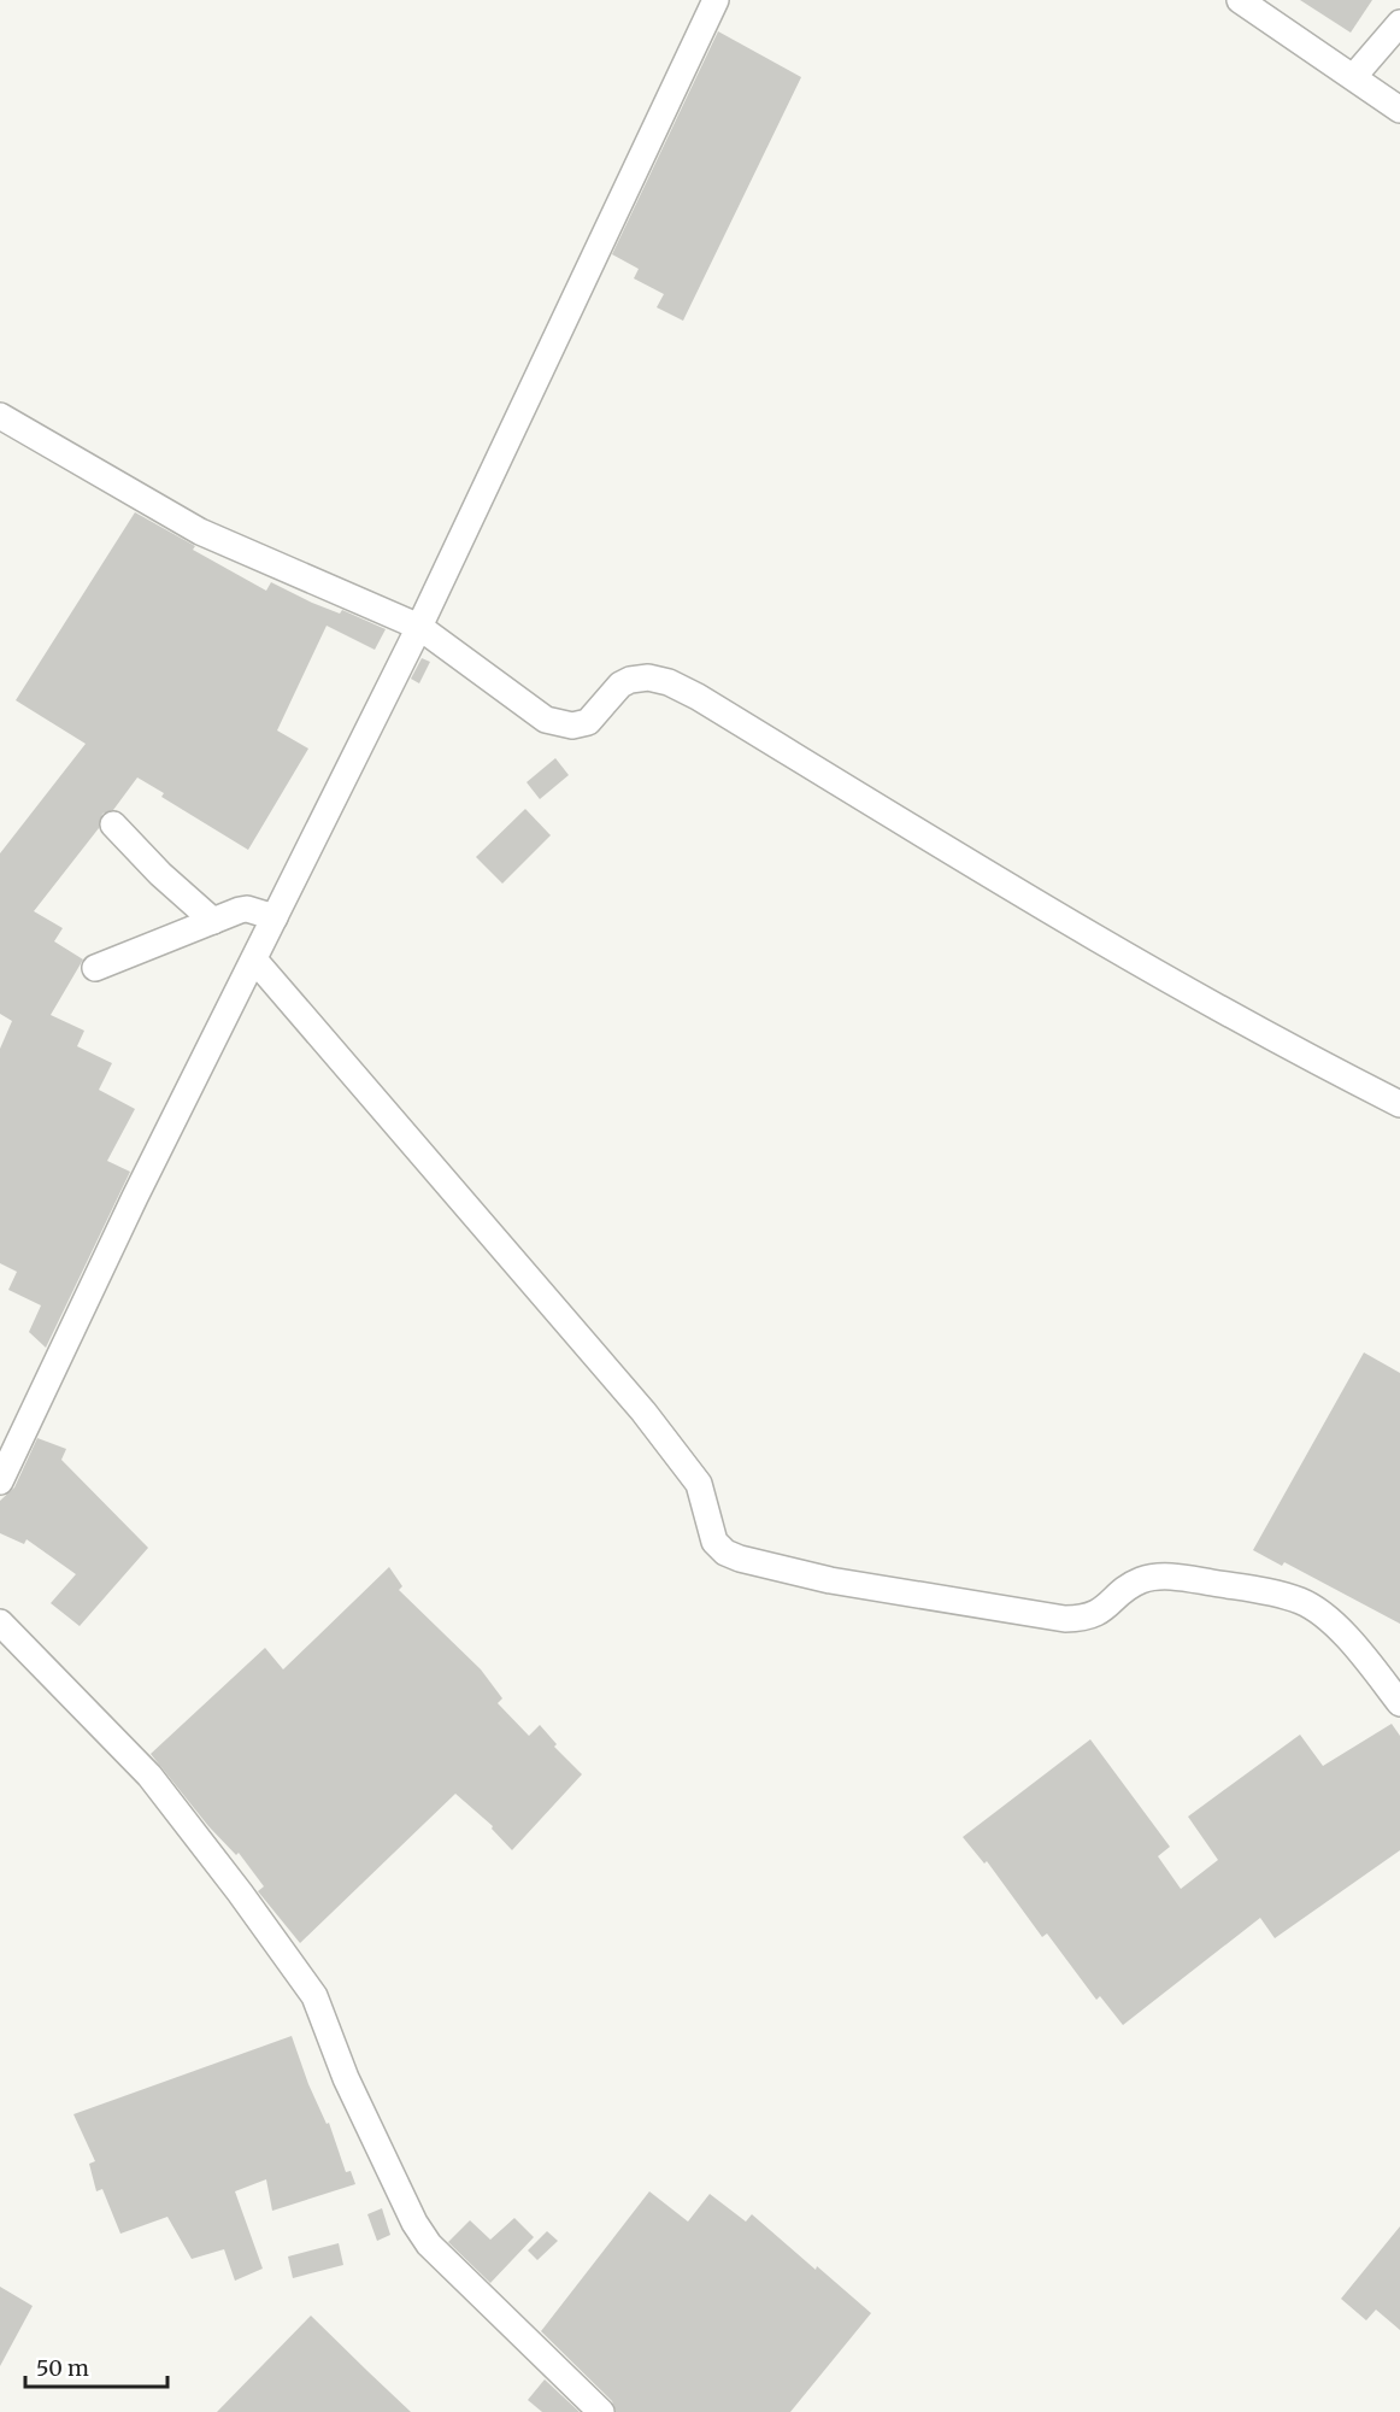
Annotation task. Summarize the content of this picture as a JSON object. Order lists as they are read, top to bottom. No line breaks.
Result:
{"scale_bar":"50 m"}
